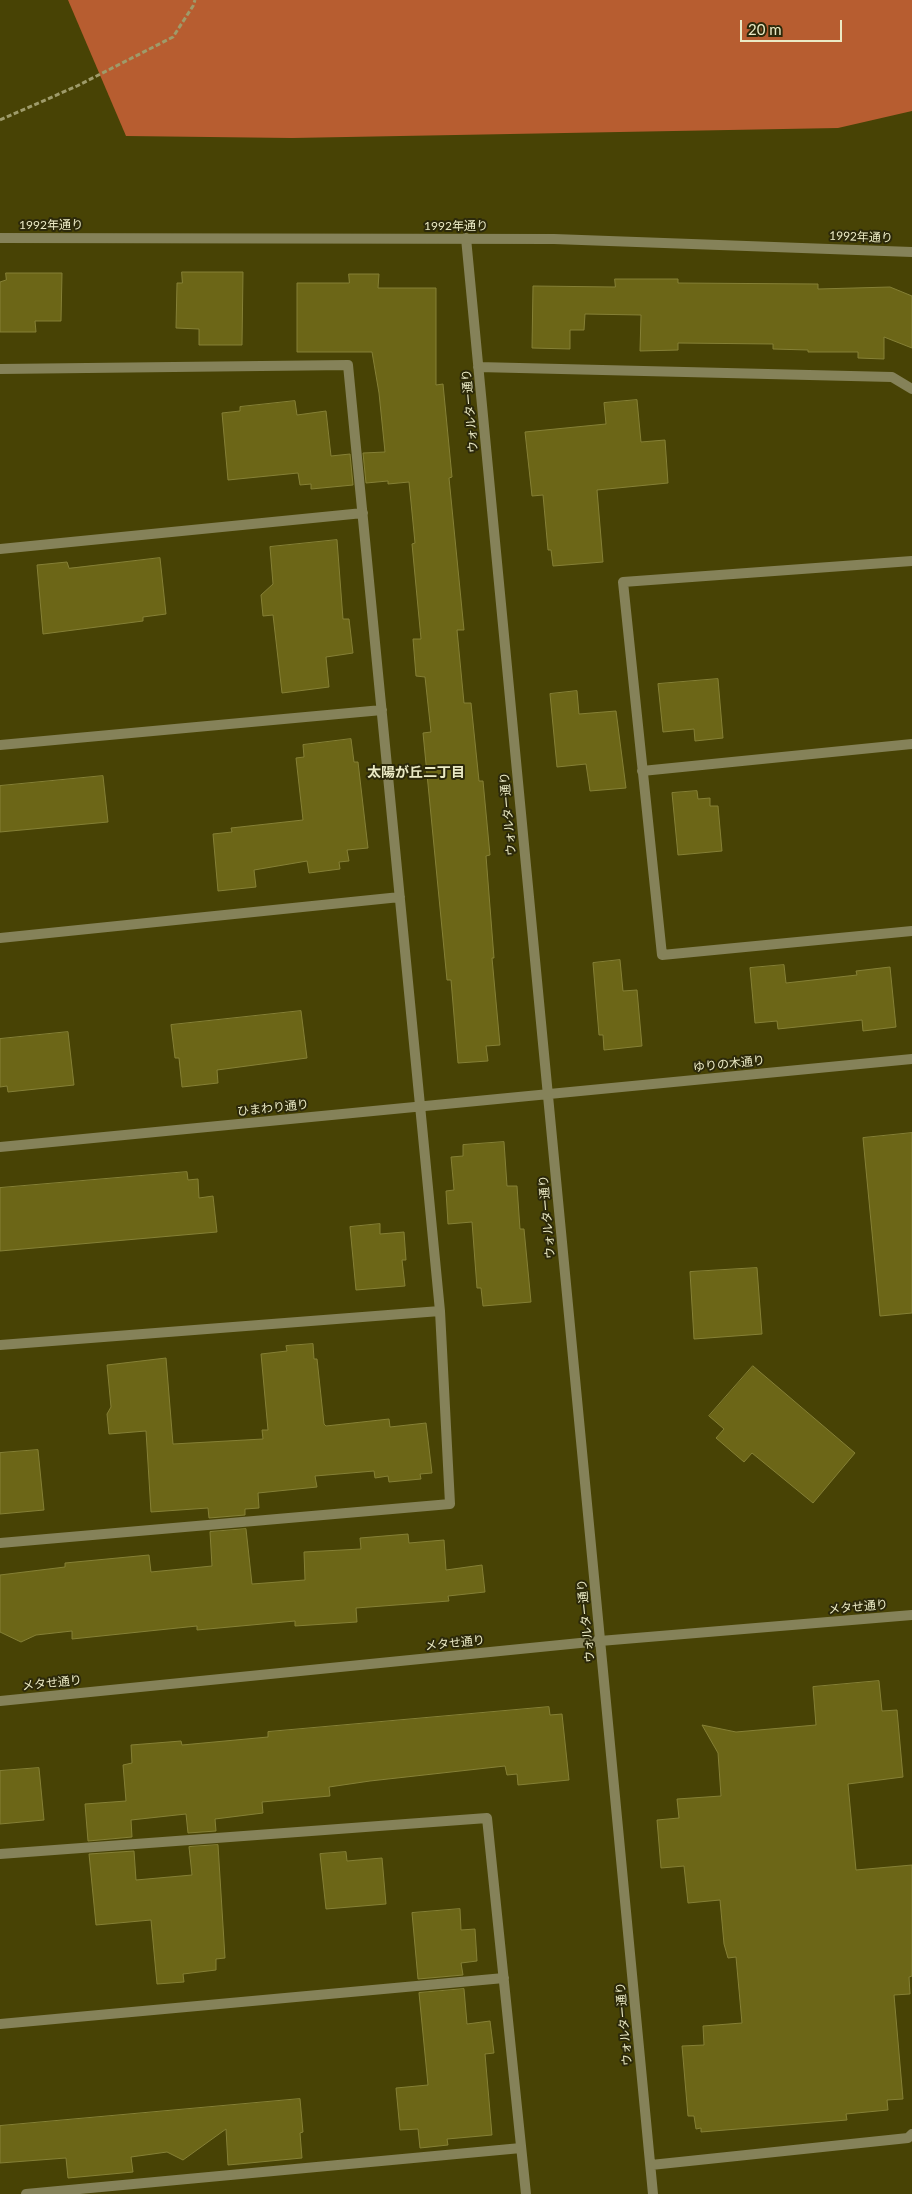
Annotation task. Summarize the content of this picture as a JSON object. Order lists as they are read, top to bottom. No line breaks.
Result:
{"streets":{"street":["1992年通り","ウォルター通り","ゆりの木通り","ひまわり通り","メタせ通り"]},"crossings":[["1992年通り","ウォルター通り"],["ウォルター通り","ゆりの木通り"],["ウォルター通り","ひまわり通り"],["ウォルター通り","メタせ通り"],["ゆりの木通り","ひまわり通り"]],"districts":["太陽が丘二丁目"],"scale_bar":"20 m"}
